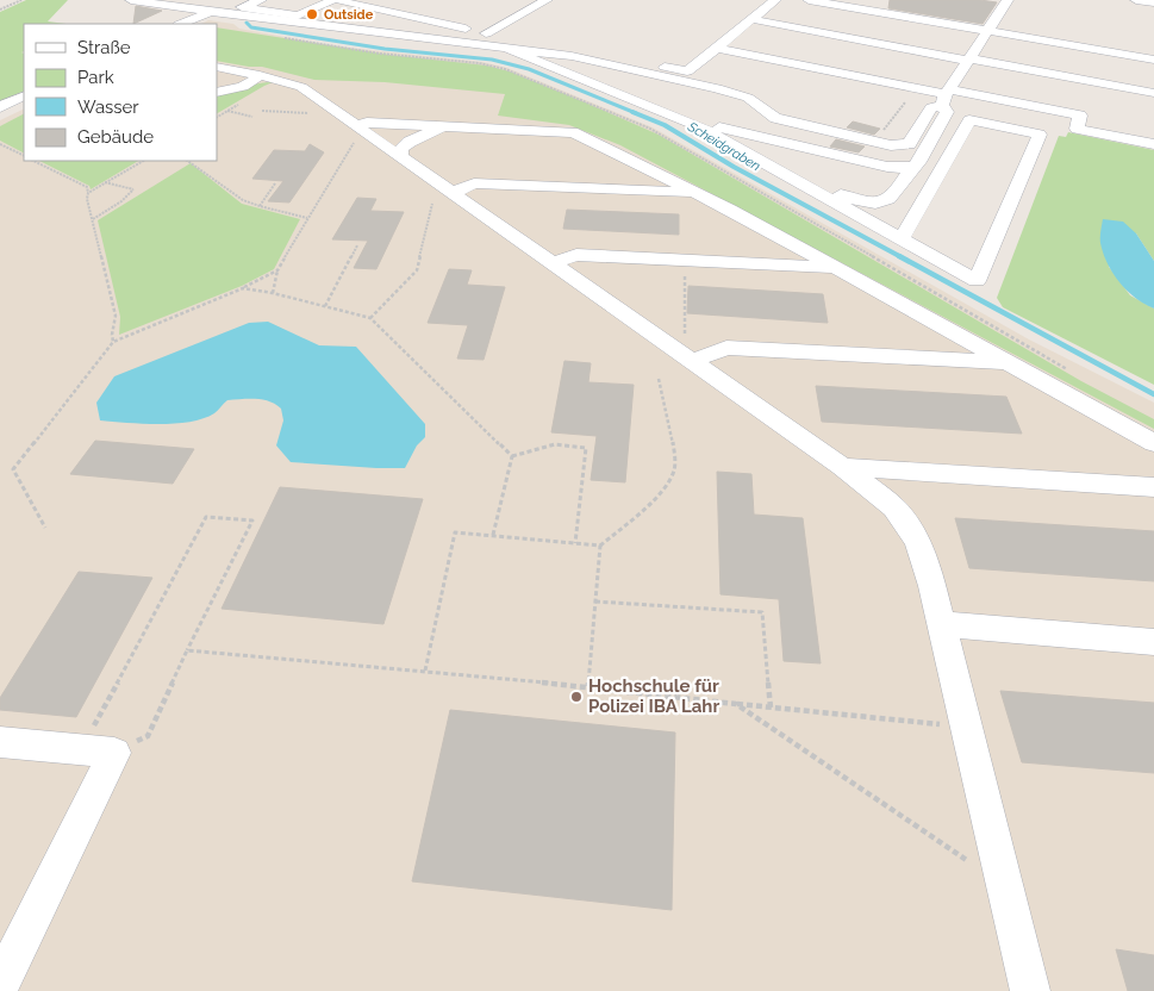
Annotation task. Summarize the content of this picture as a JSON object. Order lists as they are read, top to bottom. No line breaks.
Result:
{"water":["Scheidgraben"],"places":["Outside","Hochschule für Polizei IBA Lahr"],"legend":["Straße","Park","Wasser","Gebäude"]}
